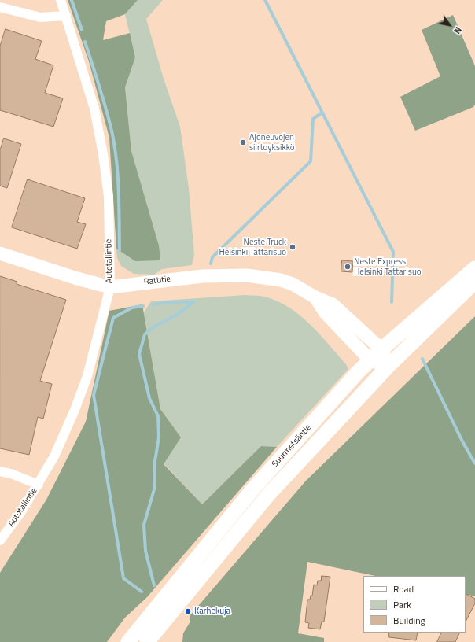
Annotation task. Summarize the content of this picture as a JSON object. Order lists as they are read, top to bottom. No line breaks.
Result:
{"streets":{"main road":["Suurmetsäntie"],"street":["Autotallintie","Rattitie"]},"crossings":[["Autotallintie","Rattitie"],["Rattitie","Suurmetsäntie"]],"places":["Ajoneuvojen siirtoyksikkö","Neste Truck Helsinki Tattarisuo","Neste Express Helsinki Tattarisuo","Karhekuja"],"legend":["Road","Park","Building"],"north":"bottom right"}
